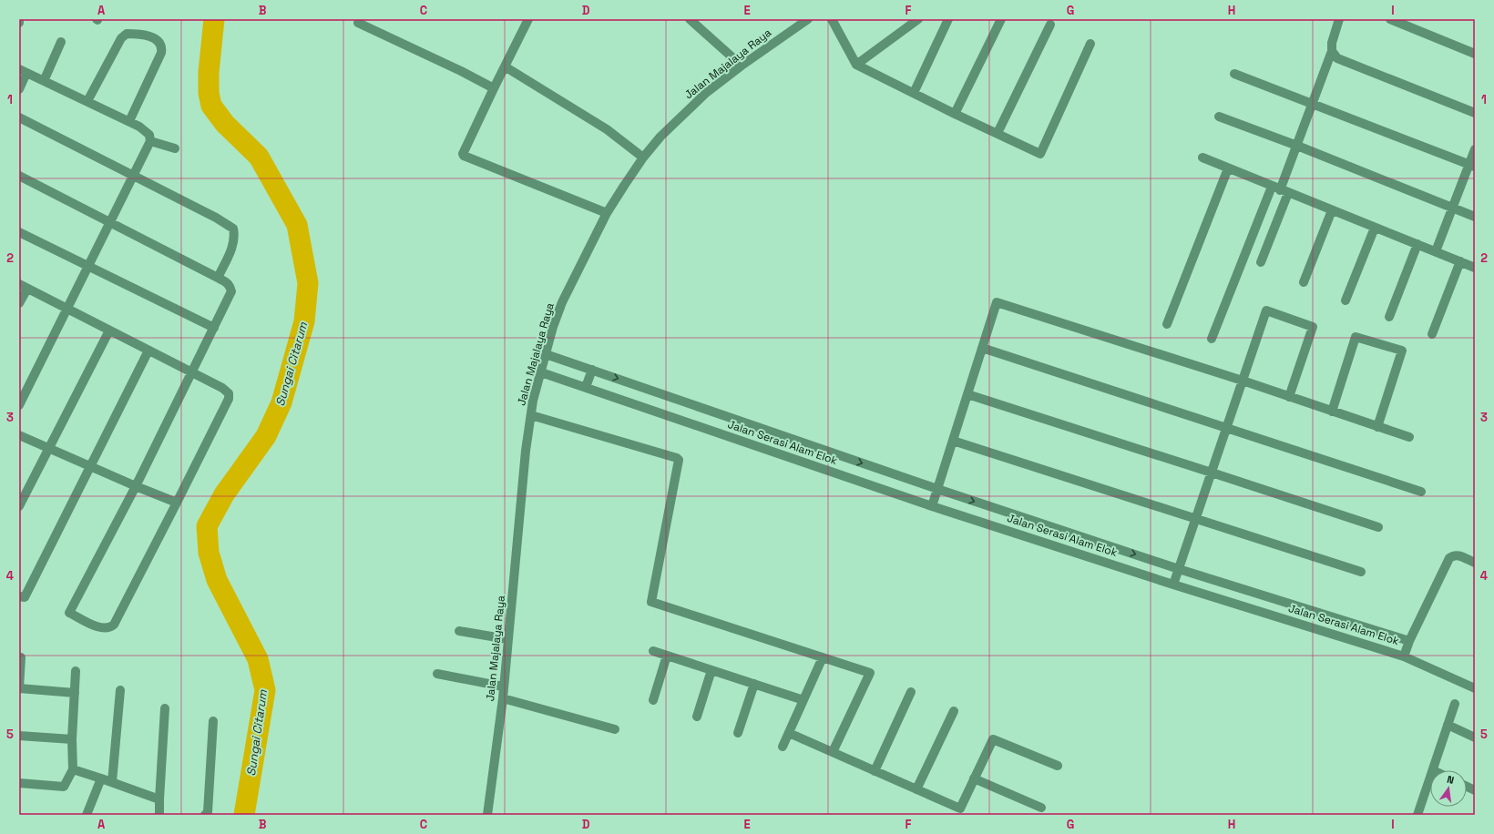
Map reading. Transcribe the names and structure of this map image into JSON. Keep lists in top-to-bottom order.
{
  "streets": {
    "street": ["Jalan Majalaya Raya", "Jalan Serasi Alam Elok"]
  },
  "crossings": [
    ["Jalan Majalaya Raya", "Jalan Serasi Alam Elok"]
  ],
  "water": ["Sungai Citarum"],
  "north": "top",
  "grid": {
    "columns": [
      "A",
      "B",
      "C",
      "D",
      "E",
      "F",
      "G",
      "H",
      "I"
    ],
    "rows": [
      "1",
      "2",
      "3",
      "4",
      "5"
    ]
  }
}
